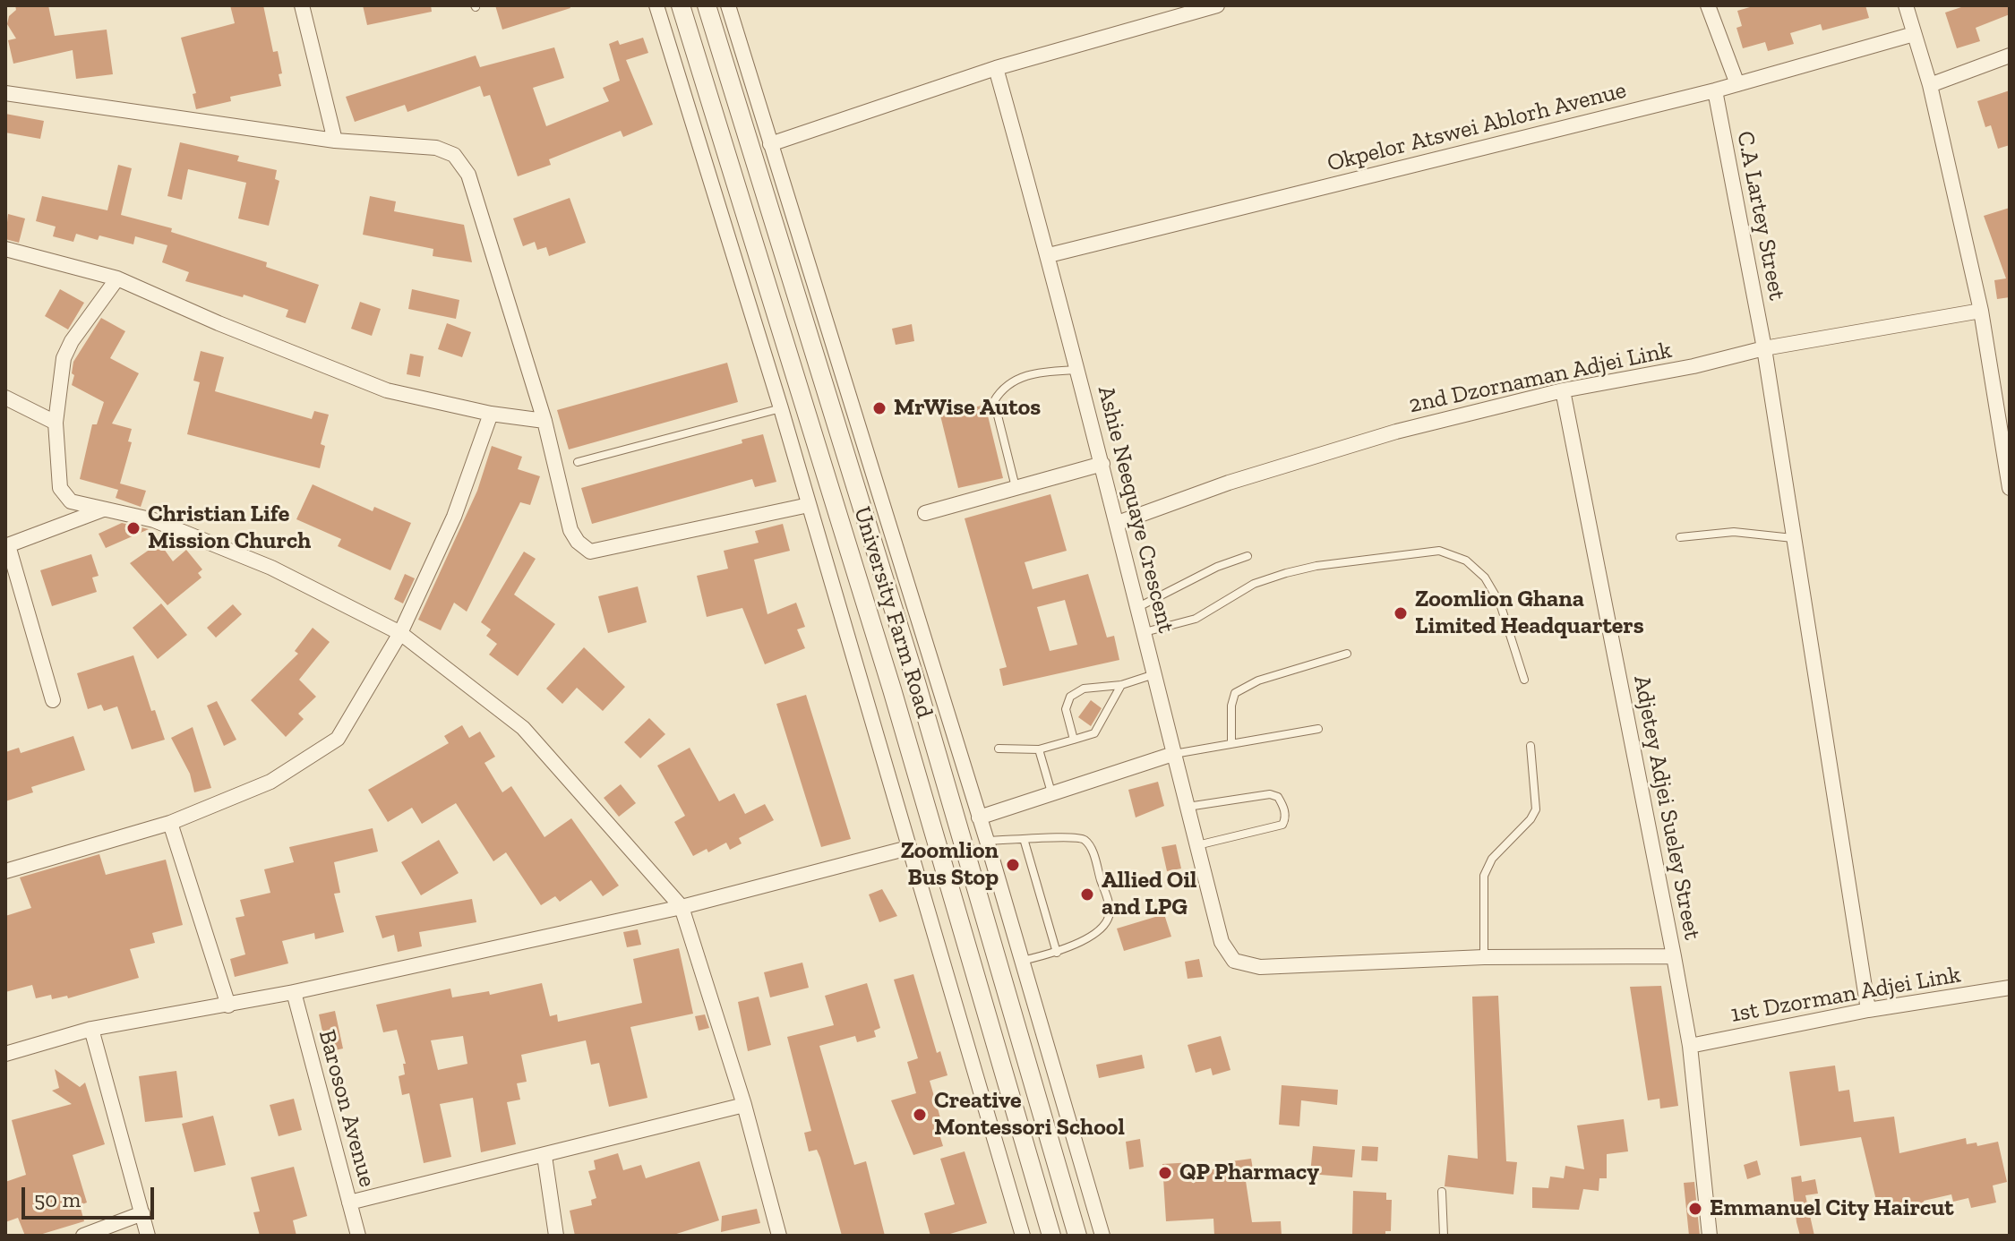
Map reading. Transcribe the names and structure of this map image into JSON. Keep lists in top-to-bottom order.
{
  "streets": {
    "street": [
      "Okpelor Atswei Ablorh Avenue",
      "C.A Lartey Street",
      "2nd Dzornaman Adjei Link",
      "Ashie Neequaye Crescent",
      "University Farm Road",
      "Adjetey Adjei Sueley Street",
      "1st Dzorman Adjei Link",
      "Baroson Avenue"
    ]
  },
  "crossings": [
    ["Okpelor Atswei Ablorh Avenue", "C.A Lartey Street"],
    ["Okpelor Atswei Ablorh Avenue", "Ashie Neequaye Crescent"],
    ["C.A Lartey Street", "2nd Dzornaman Adjei Link"],
    ["C.A Lartey Street", "1st Dzorman Adjei Link"],
    ["2nd Dzornaman Adjei Link", "Ashie Neequaye Crescent"],
    ["2nd Dzornaman Adjei Link", "Adjetey Adjei Sueley Street"],
    ["Adjetey Adjei Sueley Street", "1st Dzorman Adjei Link"]
  ],
  "places": [
    "MrWise Autos",
    "Christian Life Mission Church",
    "Zoomlion Ghana Limited Headquarters",
    "Zoomlion Bus Stop",
    "Allied Oil and LPG",
    "Creative Montessori School",
    "QP Pharmacy",
    "Emmanuel City Haircut"
  ],
  "scale_bar": "50 m"
}
